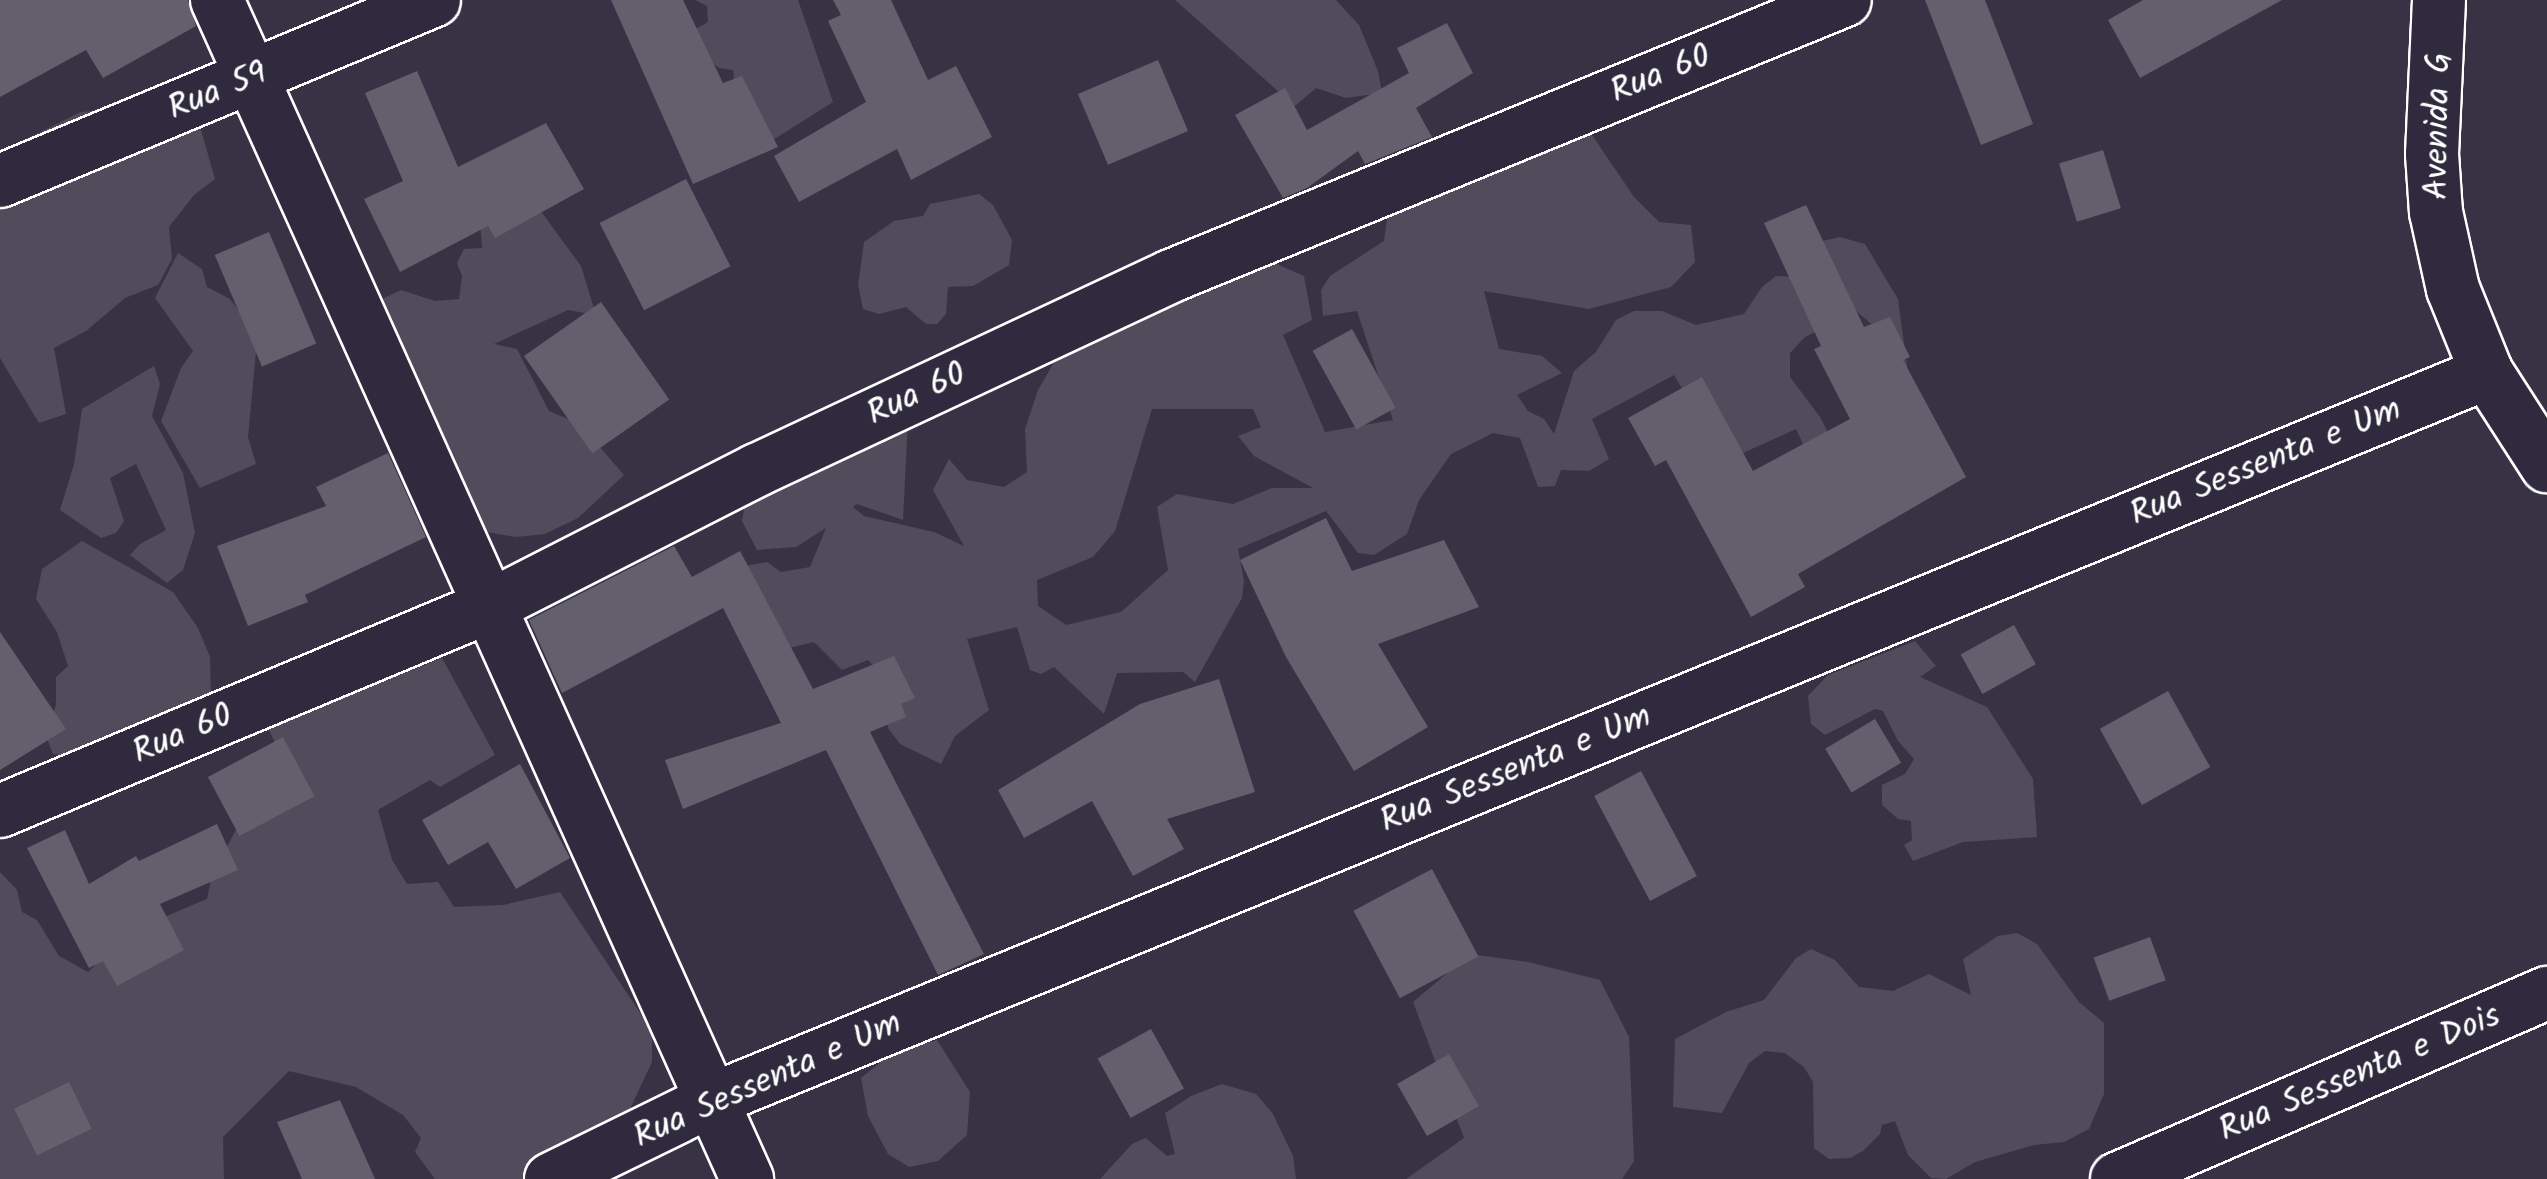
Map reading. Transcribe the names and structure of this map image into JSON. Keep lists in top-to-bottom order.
{
  "streets": {
    "street": [
      "Rua 60",
      "Rua 59",
      "Avenida G",
      "Rua Sessenta e Um",
      "Rua Sessenta e Dois"
    ]
  },
  "crossings": [
    ["Avenida G", "Rua Sessenta e Um"]
  ]
}
